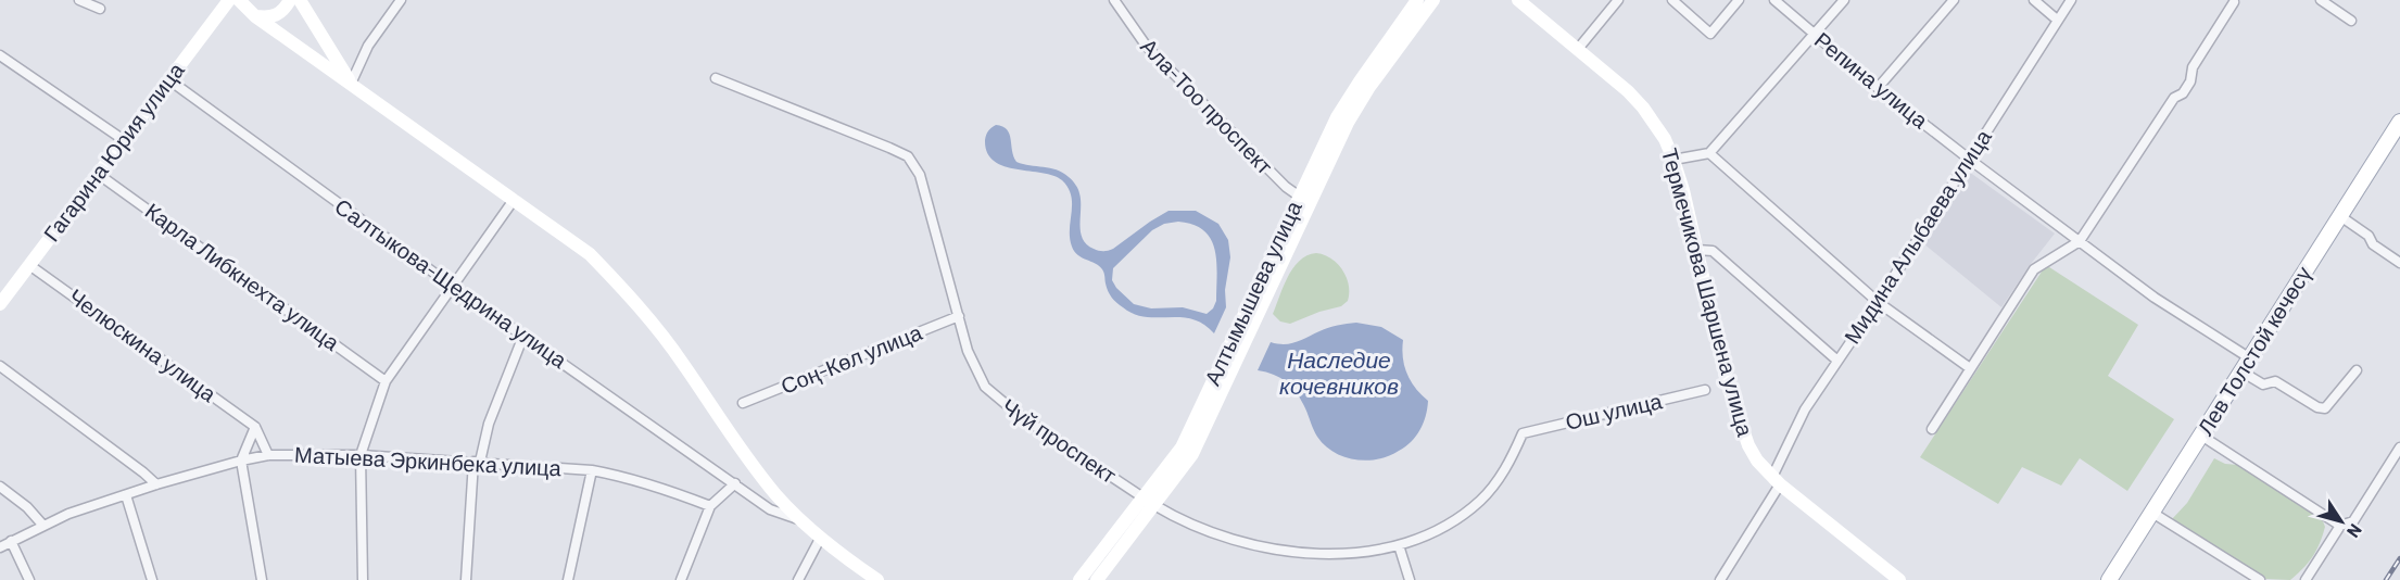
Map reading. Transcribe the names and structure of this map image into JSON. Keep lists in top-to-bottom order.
{
  "streets": {
    "main road": ["Лев Толстой көчөсү"],
    "street": [
      "Репина улица",
      "Ала-Тоо проспект",
      "Гагарина Юрия улица",
      "Мидина Алыбаева улица",
      "Карла Либкнехта улица",
      "Салтыкова-Щедрина улица",
      "Термечикова Шаршена улица",
      "Алтымышева улица",
      "Челюскина улица",
      "Соң-Көл улица",
      "Ош улица",
      "Чүй проспект",
      "Матыева Эркинбека улица"
    ]
  },
  "crossings": [
    ["Репина улица", "Мидина Алыбаева улица"],
    ["Репина улица", "Лев Толстой көчөсү"],
    ["Ала-Тоо проспект", "Алтымышева улица"],
    ["Гагарина Юрия улица", "Карла Либкнехта улица"],
    ["Гагарина Юрия улица", "Салтыкова-Щедрина улица"],
    ["Гагарина Юрия улица", "Челюскина улица"],
    ["Мидина Алыбаева улица", "Термечикова Шаршена улица"],
    ["Алтымышева улица", "Чүй проспект"],
    ["Челюскина улица", "Матыева Эркинбека улица"],
    ["Соң-Көл улица", "Чүй проспект"],
    ["Ош улица", "Чүй проспект"]
  ],
  "water": ["Наследие кочевников"],
  "north": "bottom right"
}
